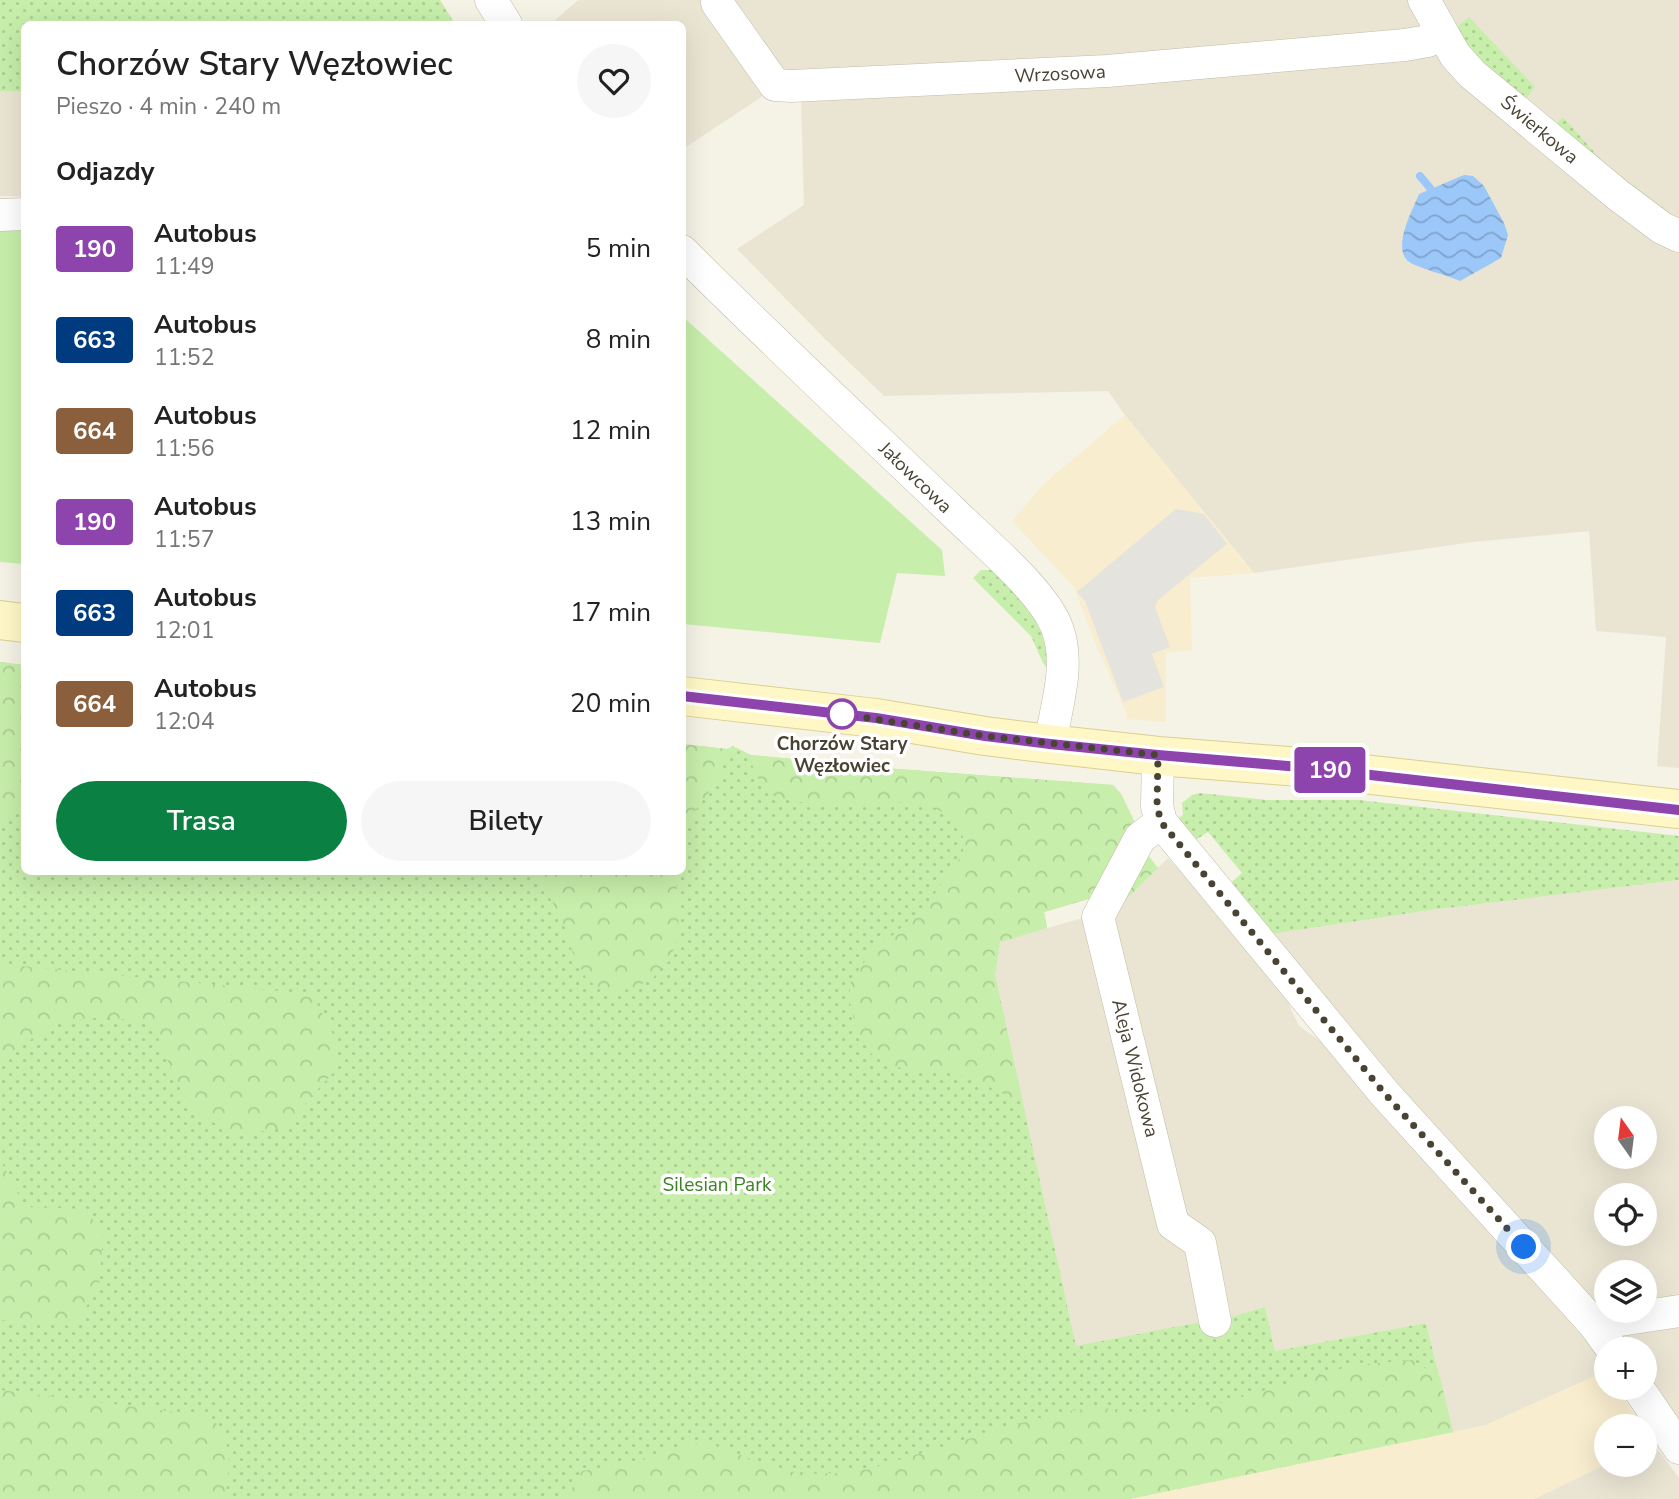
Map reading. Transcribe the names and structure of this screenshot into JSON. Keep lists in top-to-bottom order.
{
  "streets": {
    "street": [
      "Wrzosowa",
      "Świerkowa",
      "Jałowcowa",
      "Aleja Widokowa"
    ]
  },
  "crossings": [
    ["Wrzosowa", "Świerkowa"]
  ],
  "parks": ["Silesian Park"],
  "places": ["Chorzów Stary Węzłowiec"],
  "lines": ["bus line 190"],
  "north": "top",
  "page": {
    "on_map": "190",
    "heading": [
      ["Chorzów Stary Węzłowiec", "Pieszo · 4 min · 240 m"],
      "Odjazdy"
    ],
    "list": [
      {
        "mark": "190",
        "name": "Autobus",
        "note": "11:49",
        "value": "5 min"
      },
      {
        "mark": "663",
        "name": "Autobus",
        "note": "11:52",
        "value": "8 min"
      },
      {
        "mark": "664",
        "name": "Autobus",
        "note": "11:56",
        "value": "12 min"
      },
      {
        "mark": "190",
        "name": "Autobus",
        "note": "11:57",
        "value": "13 min"
      },
      {
        "mark": "663",
        "name": "Autobus",
        "note": "12:01",
        "value": "17 min"
      },
      {
        "mark": "664",
        "name": "Autobus",
        "note": "12:04",
        "value": "20 min"
      }
    ],
    "buttons": ["Trasa", "Bilety"],
    "map_buttons": ["+", "−"]
  }
}
